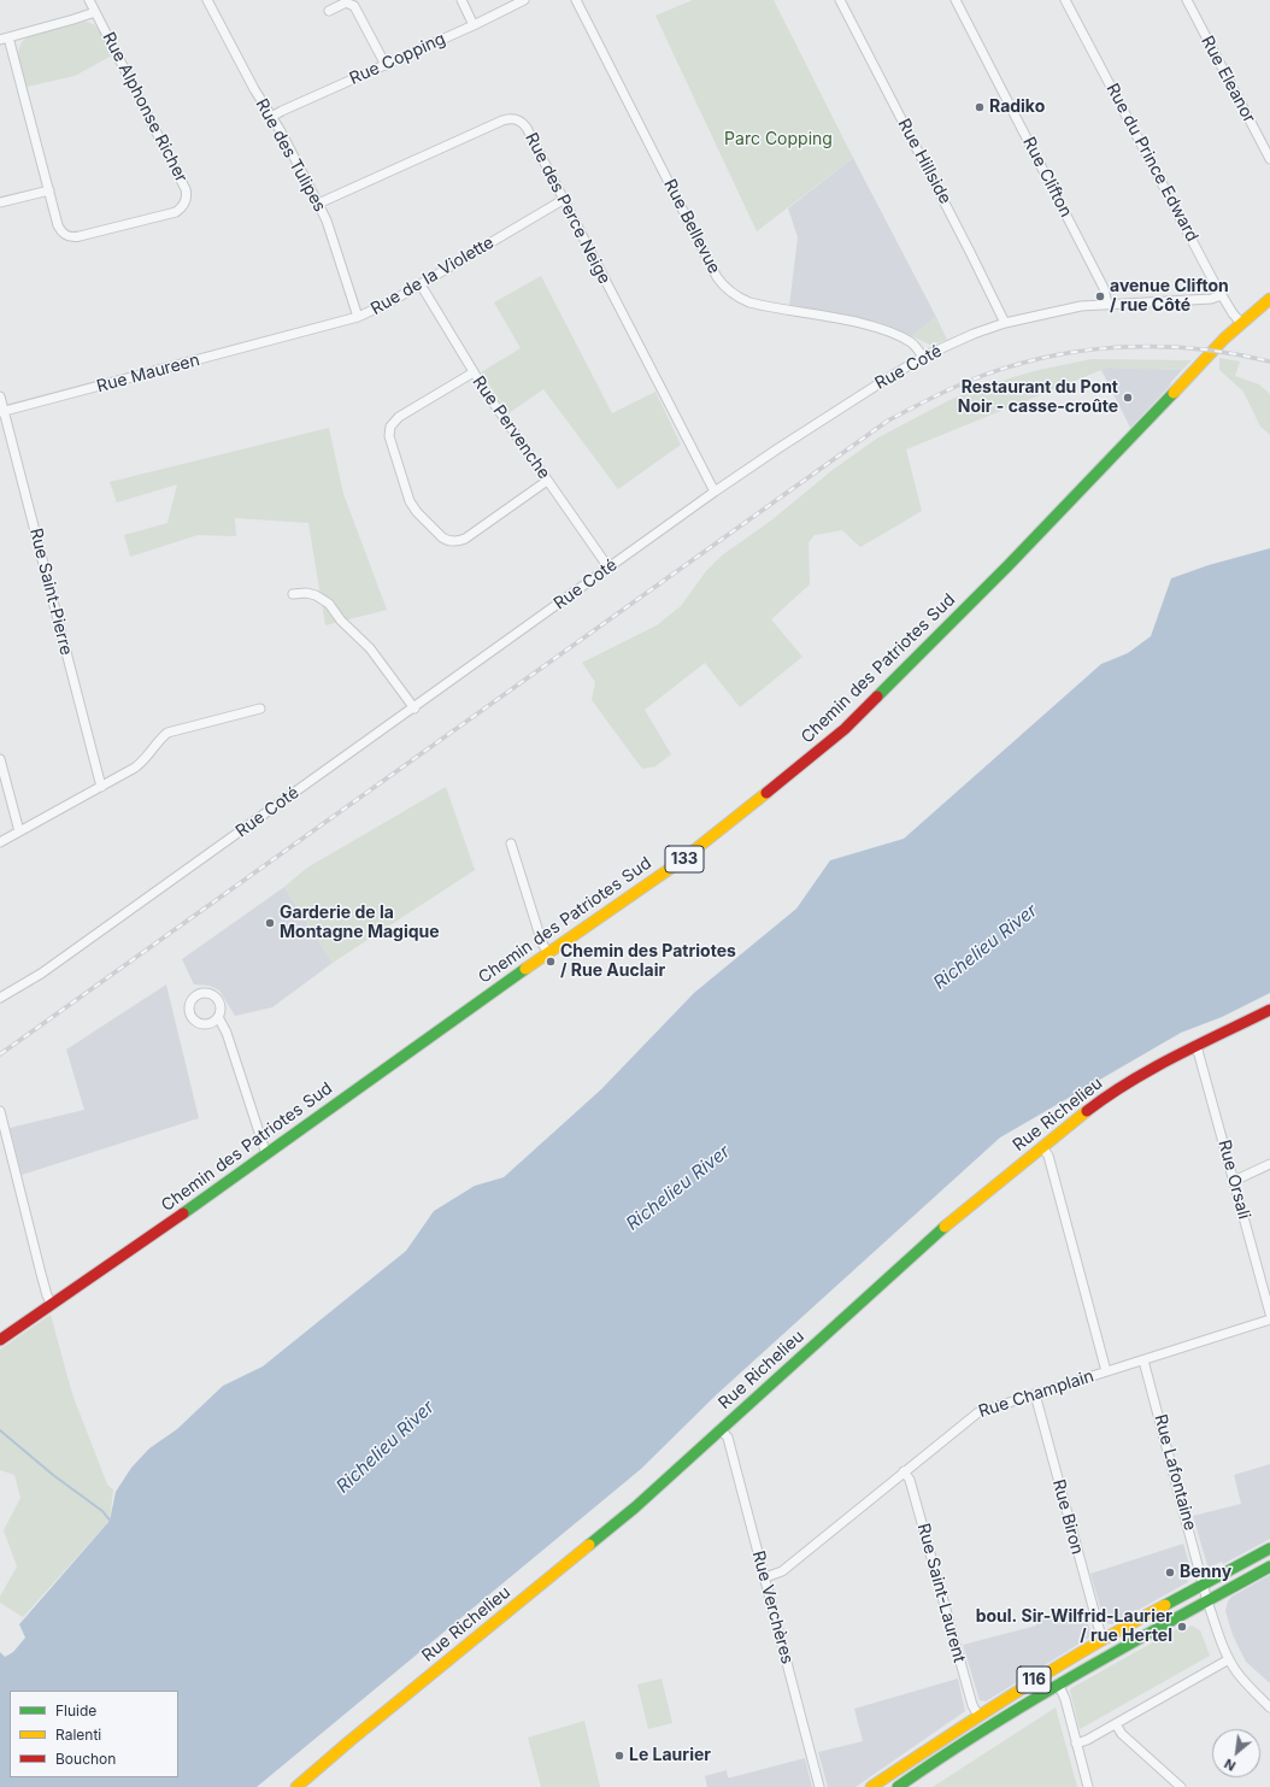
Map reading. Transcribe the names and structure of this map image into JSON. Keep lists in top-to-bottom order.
{
  "streets": {
    "main road": [
      "Chemin des Patriotes Sud",
      "133",
      "Rue Richelieu",
      "116"
    ],
    "street": [
      "Rue Copping",
      "Rue Eleanor",
      "Rue Alphonse Richer",
      "Rue des Tulipes",
      "Rue Hillside",
      "Rue du Prince Edward",
      "Rue Clifton",
      "Rue des Perce Neige",
      "Rue Bellevue",
      "Rue de la Violette",
      "Rue Coté",
      "Rue Maureen",
      "Rue Pervenche",
      "Rue Saint-Pierre",
      "Rue Orsali",
      "Rue Champlain",
      "Rue Lafontaine",
      "Rue Biron",
      "Rue Saint-Laurent",
      "Rue Verchères"
    ]
  },
  "crossings": [
    ["Rue Copping", "Rue des Tulipes"],
    ["Rue des Tulipes", "Rue des Perce Neige"],
    ["Rue des Tulipes", "Rue de la Violette"],
    ["Rue Hillside", "Rue Coté"],
    ["Rue du Prince Edward", "Rue Coté"],
    ["Rue du Prince Edward", "Chemin des Patriotes Sud"],
    ["Rue du Prince Edward", "133"],
    ["Rue Clifton", "Rue Coté"],
    ["Rue des Perce Neige", "Rue de la Violette"],
    ["Rue des Perce Neige", "Rue Coté"],
    ["Rue Bellevue", "Rue Coté"],
    ["Rue de la Violette", "Rue Maureen"],
    ["Rue de la Violette", "Rue Pervenche"],
    ["Rue Coté", "Rue Pervenche"],
    ["Rue Maureen", "Rue Saint-Pierre"],
    ["Chemin des Patriotes Sud", "133"],
    ["Rue Richelieu", "Rue Orsali"],
    ["Rue Richelieu", "Rue Verchères"],
    ["Rue Champlain", "Rue Lafontaine"],
    ["Rue Champlain", "Rue Biron"],
    ["Rue Champlain", "Rue Saint-Laurent"],
    ["Rue Champlain", "Rue Verchères"],
    ["Rue Lafontaine", "116"],
    ["Rue Biron", "116"],
    ["Rue Saint-Laurent", "116"]
  ],
  "water": ["Richelieu River"],
  "parks": ["Parc Copping"],
  "places": [
    "Radiko",
    "avenue Clifton / rue Côté",
    "Restaurant du Pont Noir - casse-croûte",
    "Garderie de la Montagne Magique",
    "Chemin des Patriotes / Rue Auclair",
    "Benny",
    "boul. Sir-Wilfrid-Laurier / rue Hertel",
    "Le Laurier"
  ],
  "legend": ["Fluide", "Ralenti", "Bouchon"],
  "north": "bottom left"
}
